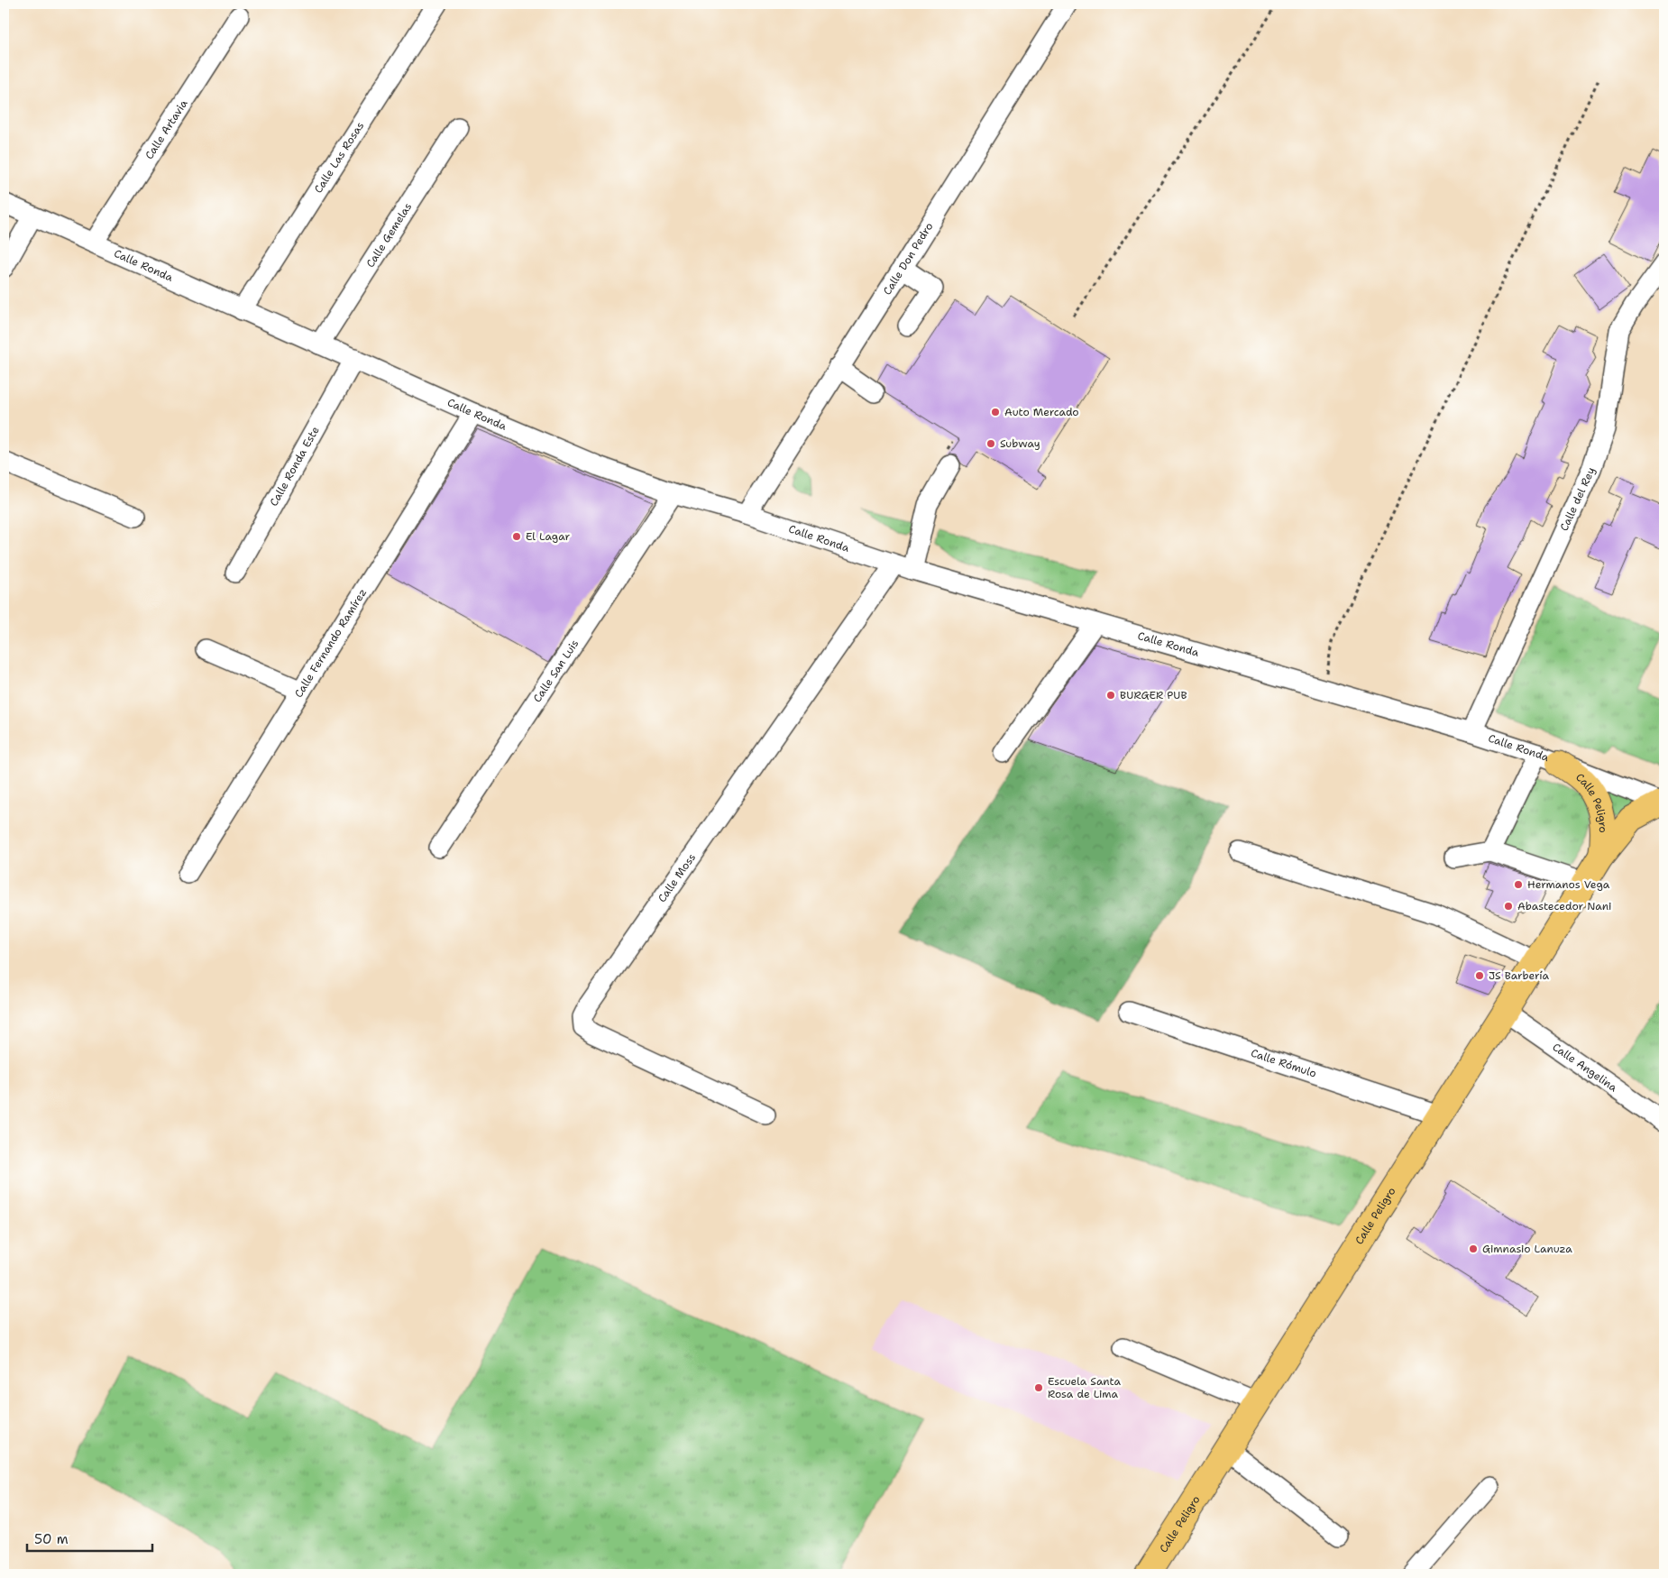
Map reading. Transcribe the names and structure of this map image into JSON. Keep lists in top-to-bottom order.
{
  "streets": {
    "main road": ["Calle Peligro"],
    "street": [
      "Calle Artavia",
      "Calle Las Rosas",
      "Calle Gemelas",
      "Calle Don Pedro",
      "Calle Ronda",
      "Calle Ronda Este",
      "Calle del Rey",
      "Calle Fernando Ramírez",
      "Calle San Luis",
      "Calle Moss",
      "Calle Rómulo",
      "Calle Angelina"
    ]
  },
  "crossings": [
    ["Calle Artavia", "Calle Ronda"],
    ["Calle Las Rosas", "Calle Ronda"],
    ["Calle Gemelas", "Calle Ronda"],
    ["Calle Don Pedro", "Calle Ronda"],
    ["Calle Ronda", "Calle Ronda Este"],
    ["Calle Ronda", "Calle del Rey"],
    ["Calle Ronda", "Calle Fernando Ramírez"],
    ["Calle Ronda", "Calle San Luis"],
    ["Calle Ronda", "Calle Peligro"],
    ["Calle Ronda", "Calle Moss"],
    ["Calle Peligro", "Calle Rómulo"],
    ["Calle Peligro", "Calle Angelina"]
  ],
  "places": [
    "Auto Mercado",
    "Subway",
    "El Lagar",
    "BURGER PUB",
    "Hermanos Vega",
    "Abastecedor Nani",
    "JS Barbería",
    "Gimnasio Lanuza",
    "Escuela Santa Rosa de Lima"
  ],
  "scale_bar": "50 m"
}
